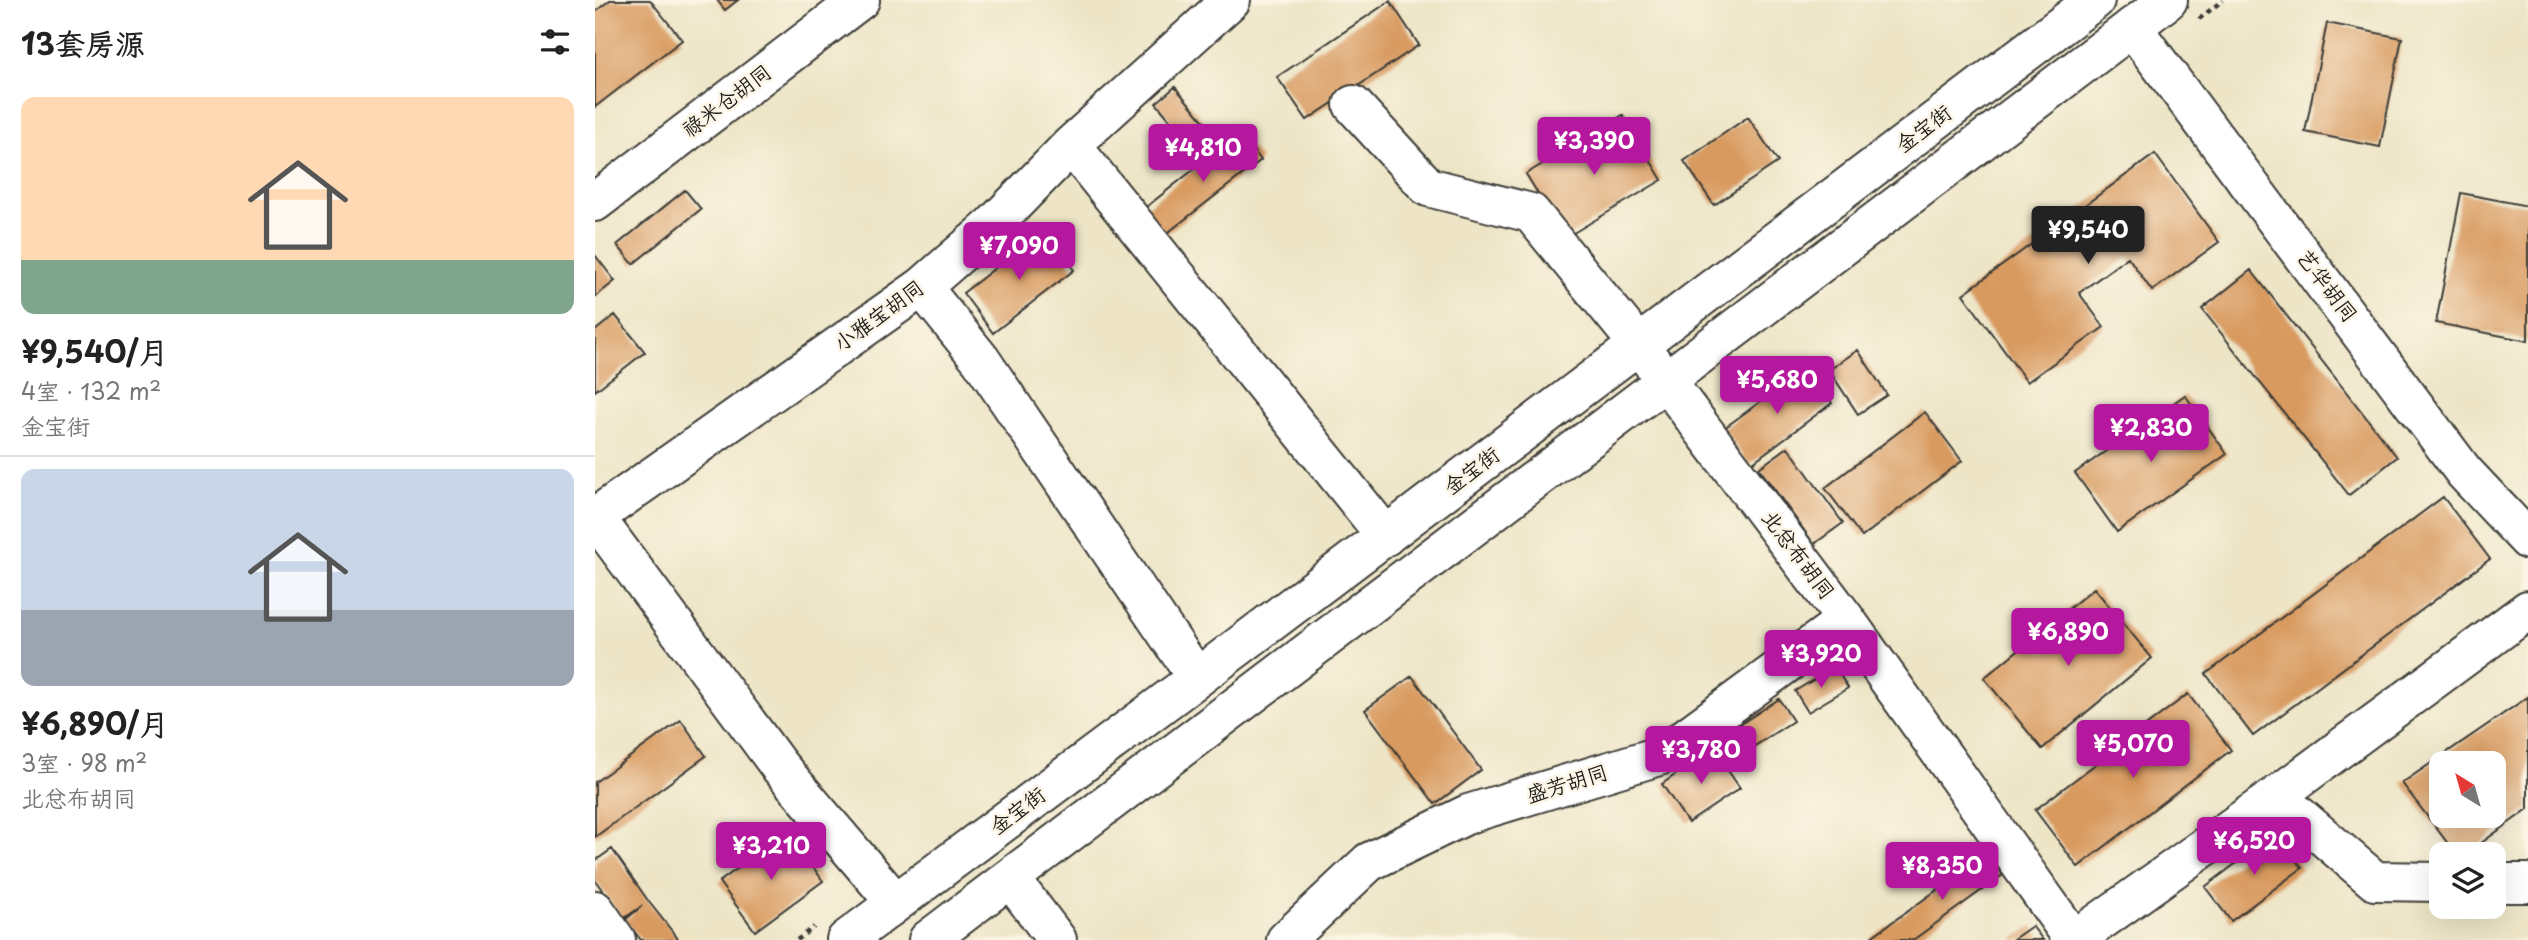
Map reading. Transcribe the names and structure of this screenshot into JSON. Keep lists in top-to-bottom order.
{
  "streets": {
    "main road": [
      "禄米仓胡同",
      "金宝街",
      "艺华胡同",
      "小雅宝胡同",
      "北总布胡同",
      "盛芳胡同"
    ]
  },
  "crossings": [
    ["金宝街", "北总布胡同"],
    ["北总布胡同", "盛芳胡同"]
  ],
  "north": "top left",
  "page": {
    "heading": "13套房源",
    "list": [
      {
        "name": "¥9,540/月",
        "note": "4室 · 132 m² · 金宝街"
      },
      {
        "name": "¥6,890/月",
        "note": "3室 · 98 m² · 北总布胡同"
      }
    ],
    "price": [
      "¥3,390",
      "¥4,810",
      "¥9,540",
      "¥7,090",
      "¥5,680",
      "¥2,830",
      "¥6,890",
      "¥3,920",
      "¥5,070",
      "¥3,780",
      "¥6,520",
      "¥3,210",
      "¥8,350"
    ]
  }
}
